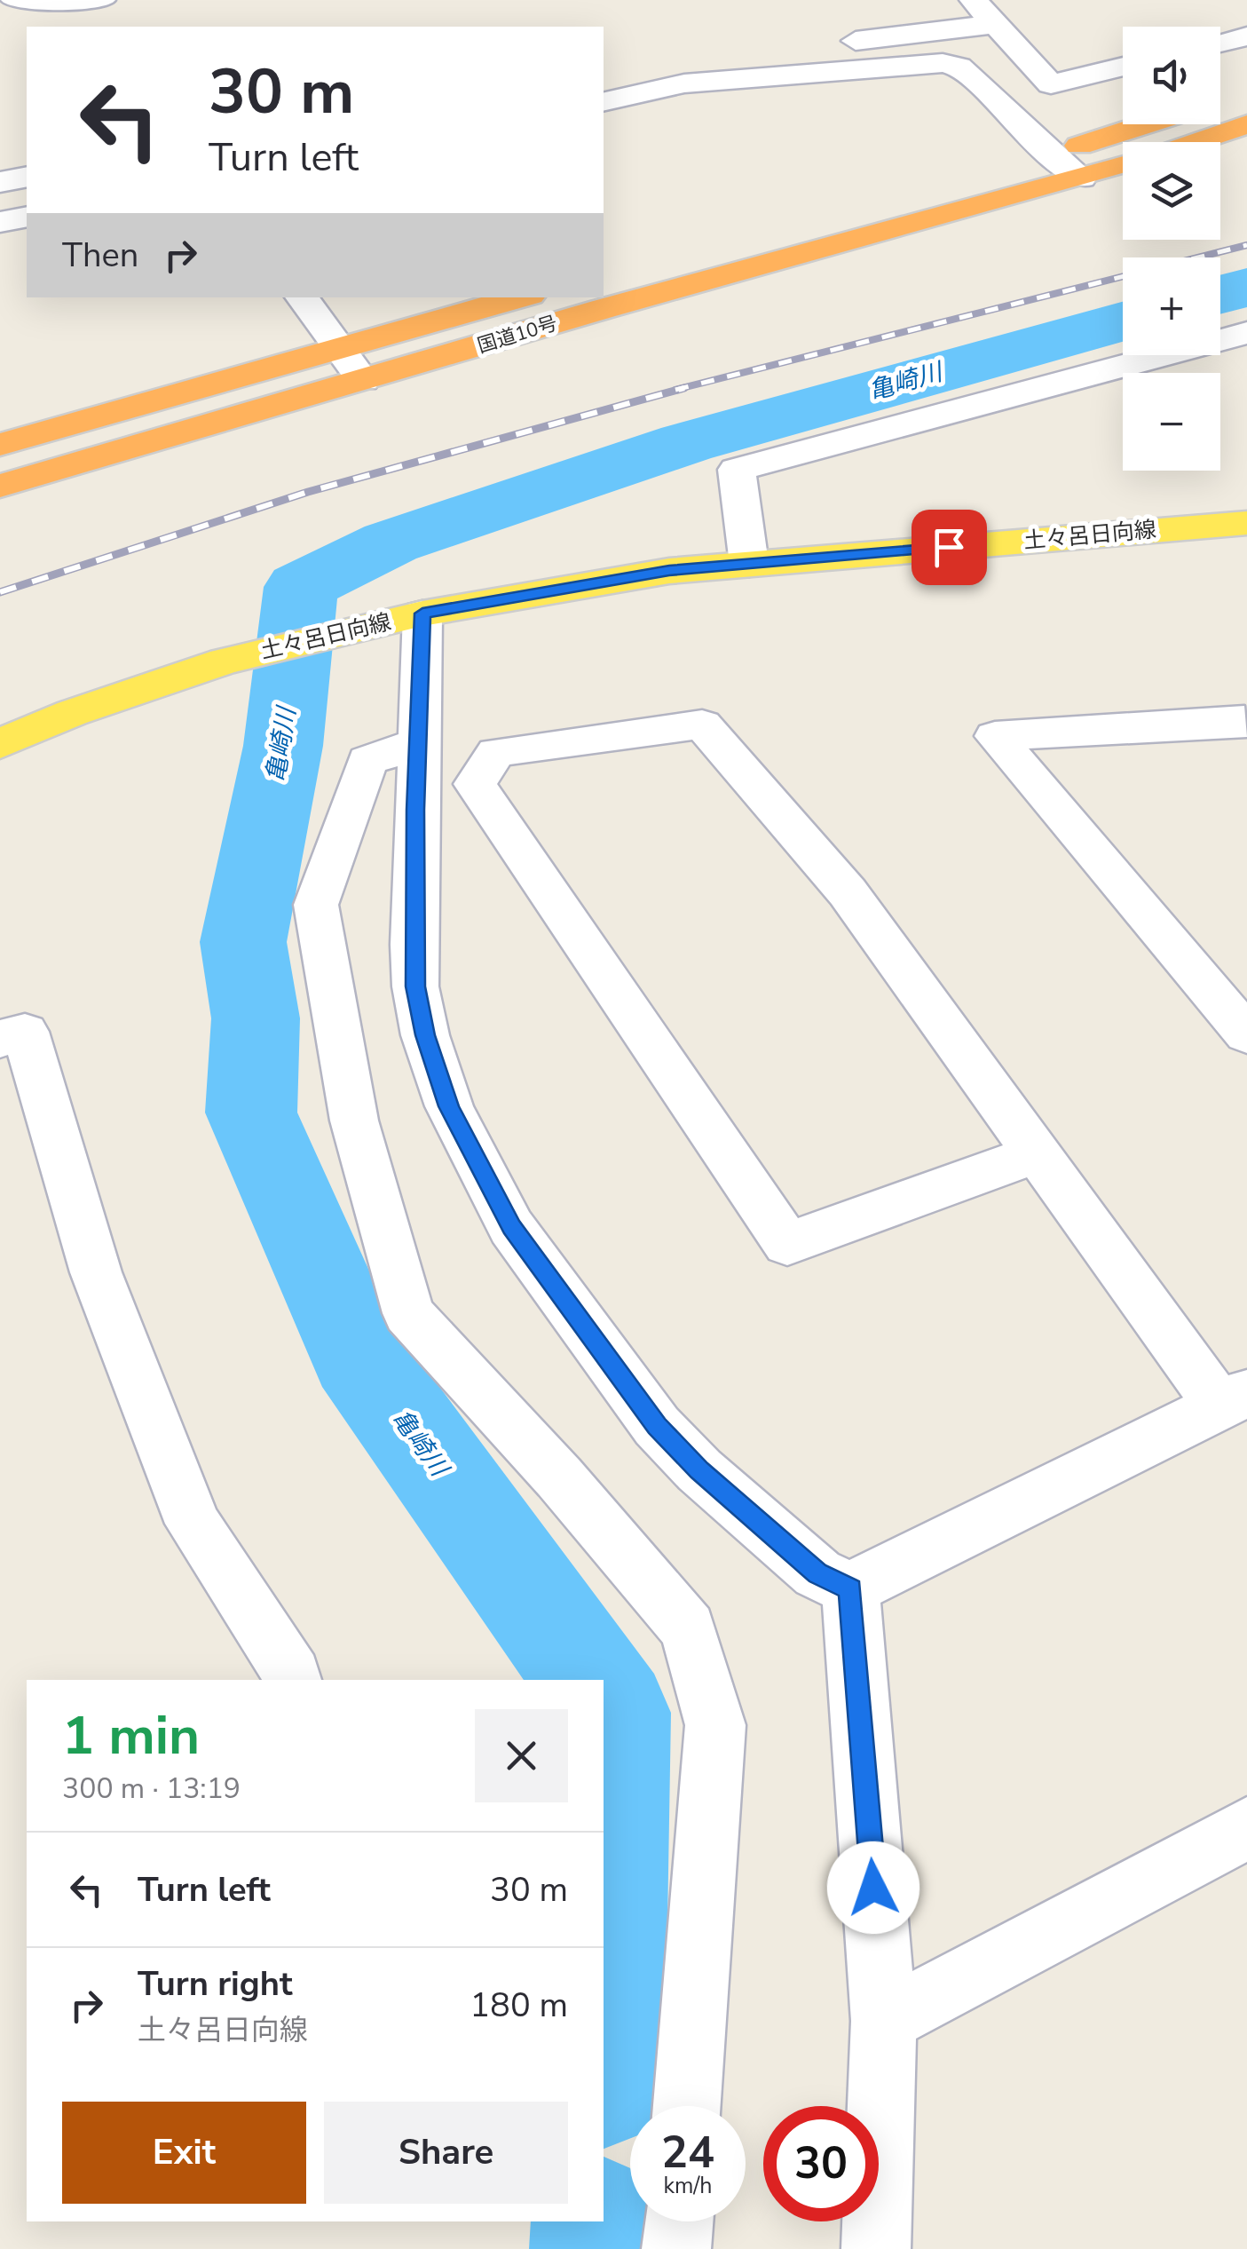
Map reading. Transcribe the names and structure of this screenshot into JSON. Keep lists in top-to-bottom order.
{
  "streets": {
    "highway": ["国道10号"],
    "main road": ["土々呂日向線"]
  },
  "water": ["亀崎川"],
  "page": {
    "map_buttons": ["+", "−"],
    "turn": ["30 m", "Turn left"],
    "then": "Then",
    "heading": ["1 min", "300 m · 13:19"],
    "list": [
      {
        "name": "Turn left",
        "value": "30 m"
      },
      {
        "name": "Turn right",
        "note": "土々呂日向線",
        "value": "180 m"
      }
    ],
    "buttons": ["Exit", "Share"],
    "speed": "24 km/h",
    "limit": "30"
  }
}
